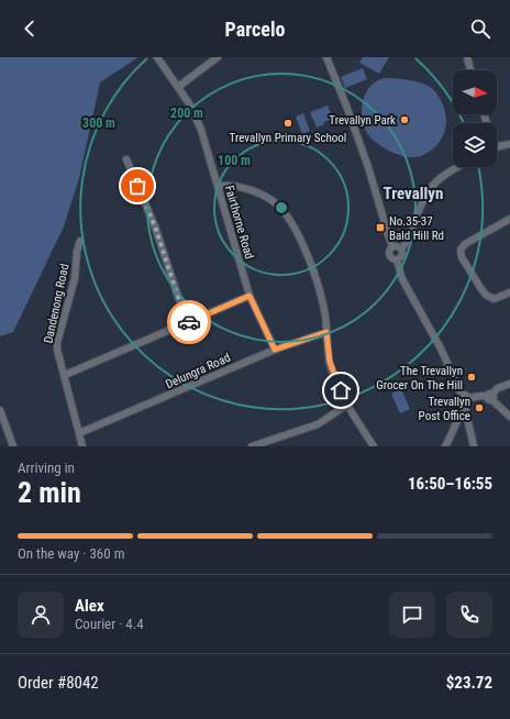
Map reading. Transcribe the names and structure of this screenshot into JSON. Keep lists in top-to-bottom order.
{
  "streets": {
    "street": ["Fairthorne Road", "Dandenong Road", "Delungra Road"]
  },
  "crossings": [
    ["Fairthorne Road", "Delungra Road"],
    ["Dandenong Road", "Delungra Road"]
  ],
  "districts": ["Trevallyn"],
  "places": {
    "other": [
      "Trevallyn Park",
      "Trevallyn Primary School",
      "The Trevallyn Grocer On The Hill",
      "Trevallyn Post Office"
    ],
    "transit": ["No.35-37 Bald Hill Rd"]
  },
  "north": "right",
  "page": {
    "header": "Parcelo",
    "heading": ["2 min", "Arriving in", "16:50–16:55"],
    "panel": [
      "Alex",
      "Courier · 4.4",
      "Order #8042",
      "$23.72"
    ],
    "bar": "On the way · 360 m"
  },
  "rings": ["200 m", "300 m", "100 m"]
}
